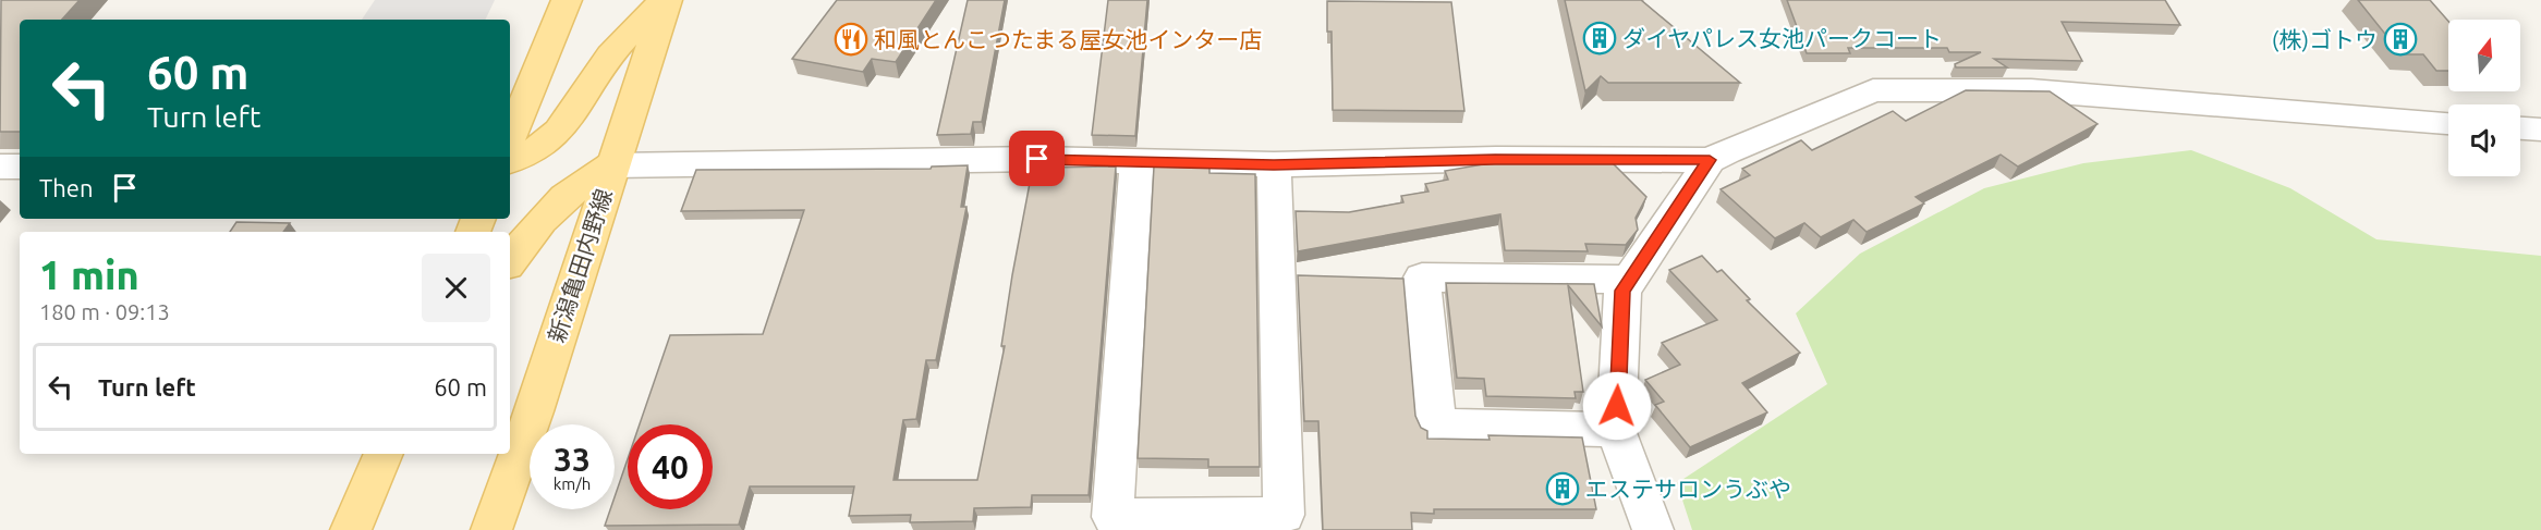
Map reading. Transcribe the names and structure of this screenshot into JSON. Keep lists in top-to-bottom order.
{
  "streets": {
    "main road": ["新潟亀田内野線"]
  },
  "places": {
    "building": ["ダイヤパレス女池パークコート", "(株)ゴトウ", "エステサロンうぶや"],
    "restaurant": ["和風とんこつたまる屋女池インター店"]
  },
  "north": "top",
  "page": {
    "turn": ["60 m", "Turn left"],
    "then": "Then",
    "heading": ["1 min", "180 m · 09:13"],
    "list": [
      {
        "name": "Turn left",
        "value": "60 m"
      }
    ],
    "speed": "33 km/h",
    "limit": "40"
  }
}
